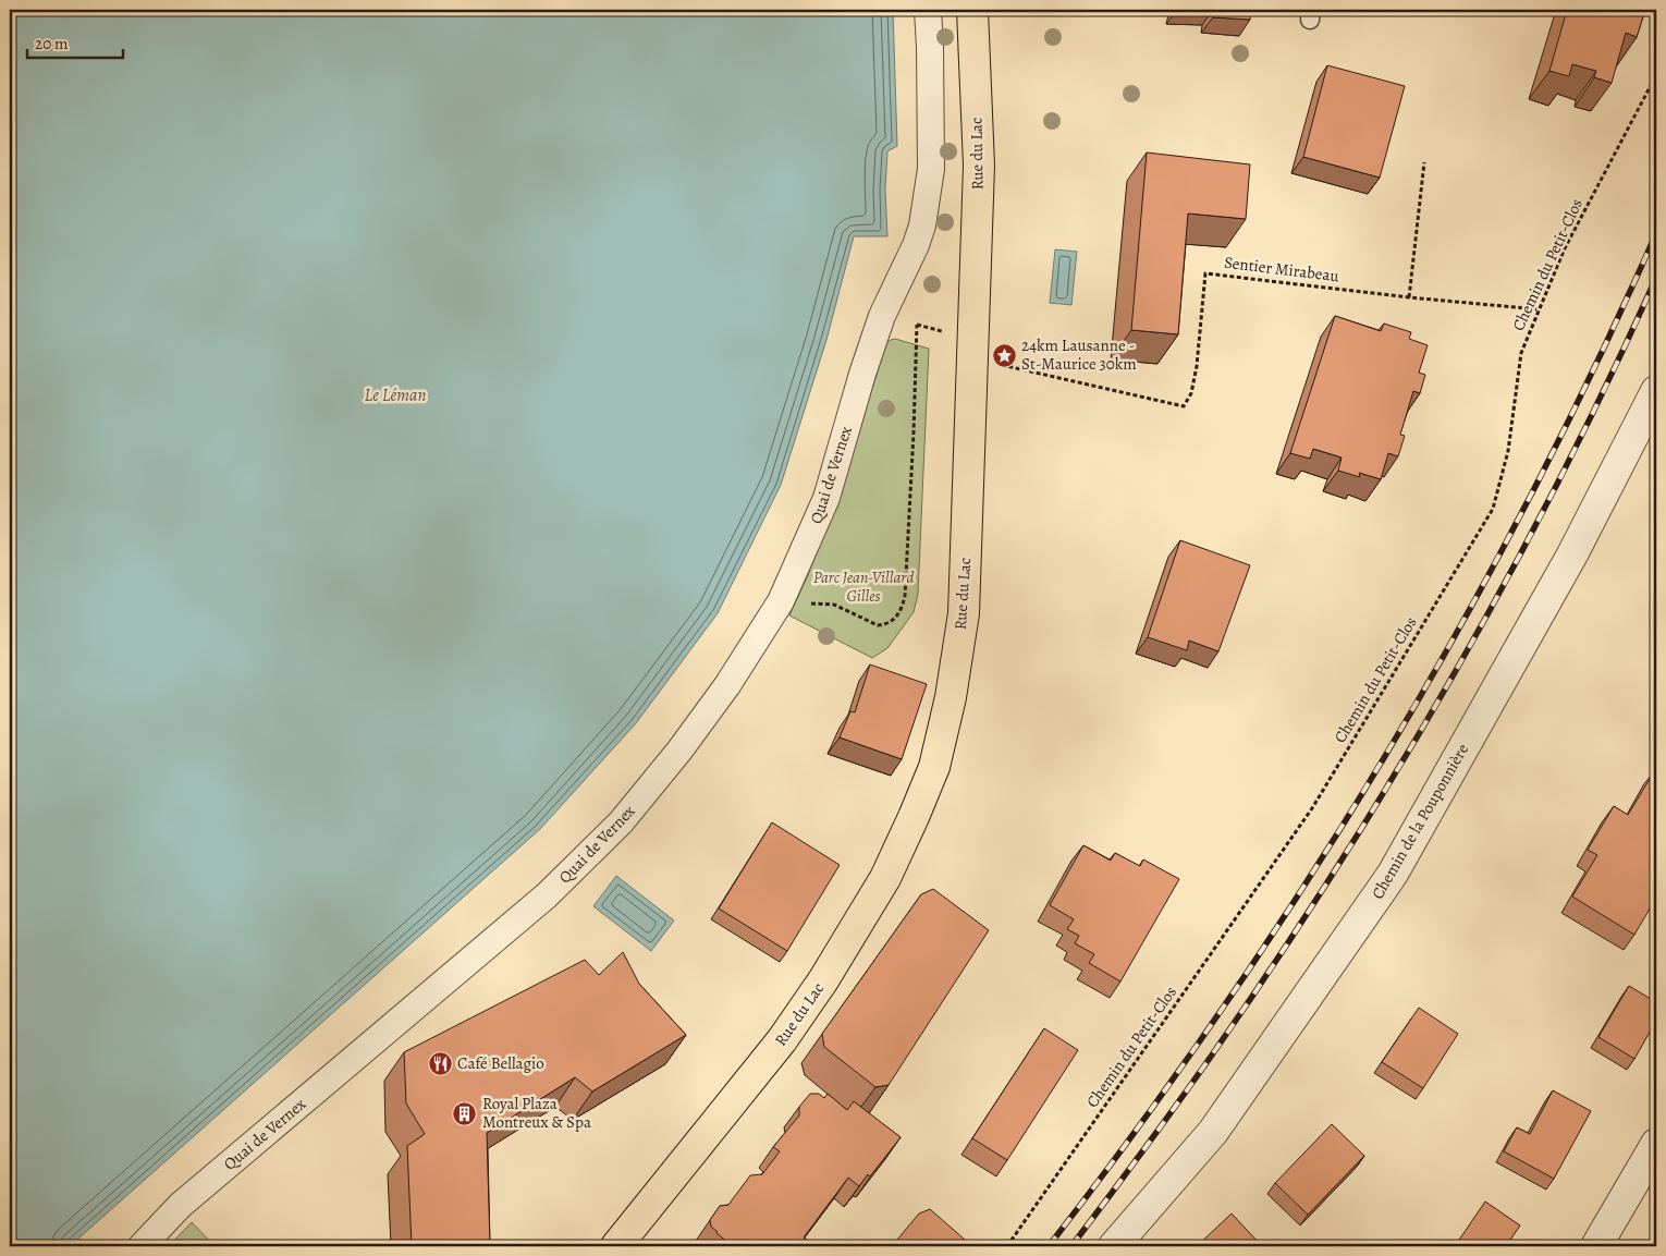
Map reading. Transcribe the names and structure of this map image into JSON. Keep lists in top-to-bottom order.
{
  "streets": {
    "main road": ["Rue du Lac"],
    "street": ["Quai de Vernex", "Chemin de la Pouponnière"],
    "path": ["Chemin du Petit-Clos", "Sentier Mirabeau"]
  },
  "crossings": [
    ["Chemin du Petit-Clos", "Sentier Mirabeau"]
  ],
  "water": ["Le Léman"],
  "parks": ["Parc Jean-Villard Gilles"],
  "places": {
    "place": ["24km Lausanne - St-Maurice 30km"],
    "restaurant": ["Café Bellagio"],
    "building": ["Royal Plaza Montreux & Spa"]
  },
  "scale_bar": "20 m"
}
